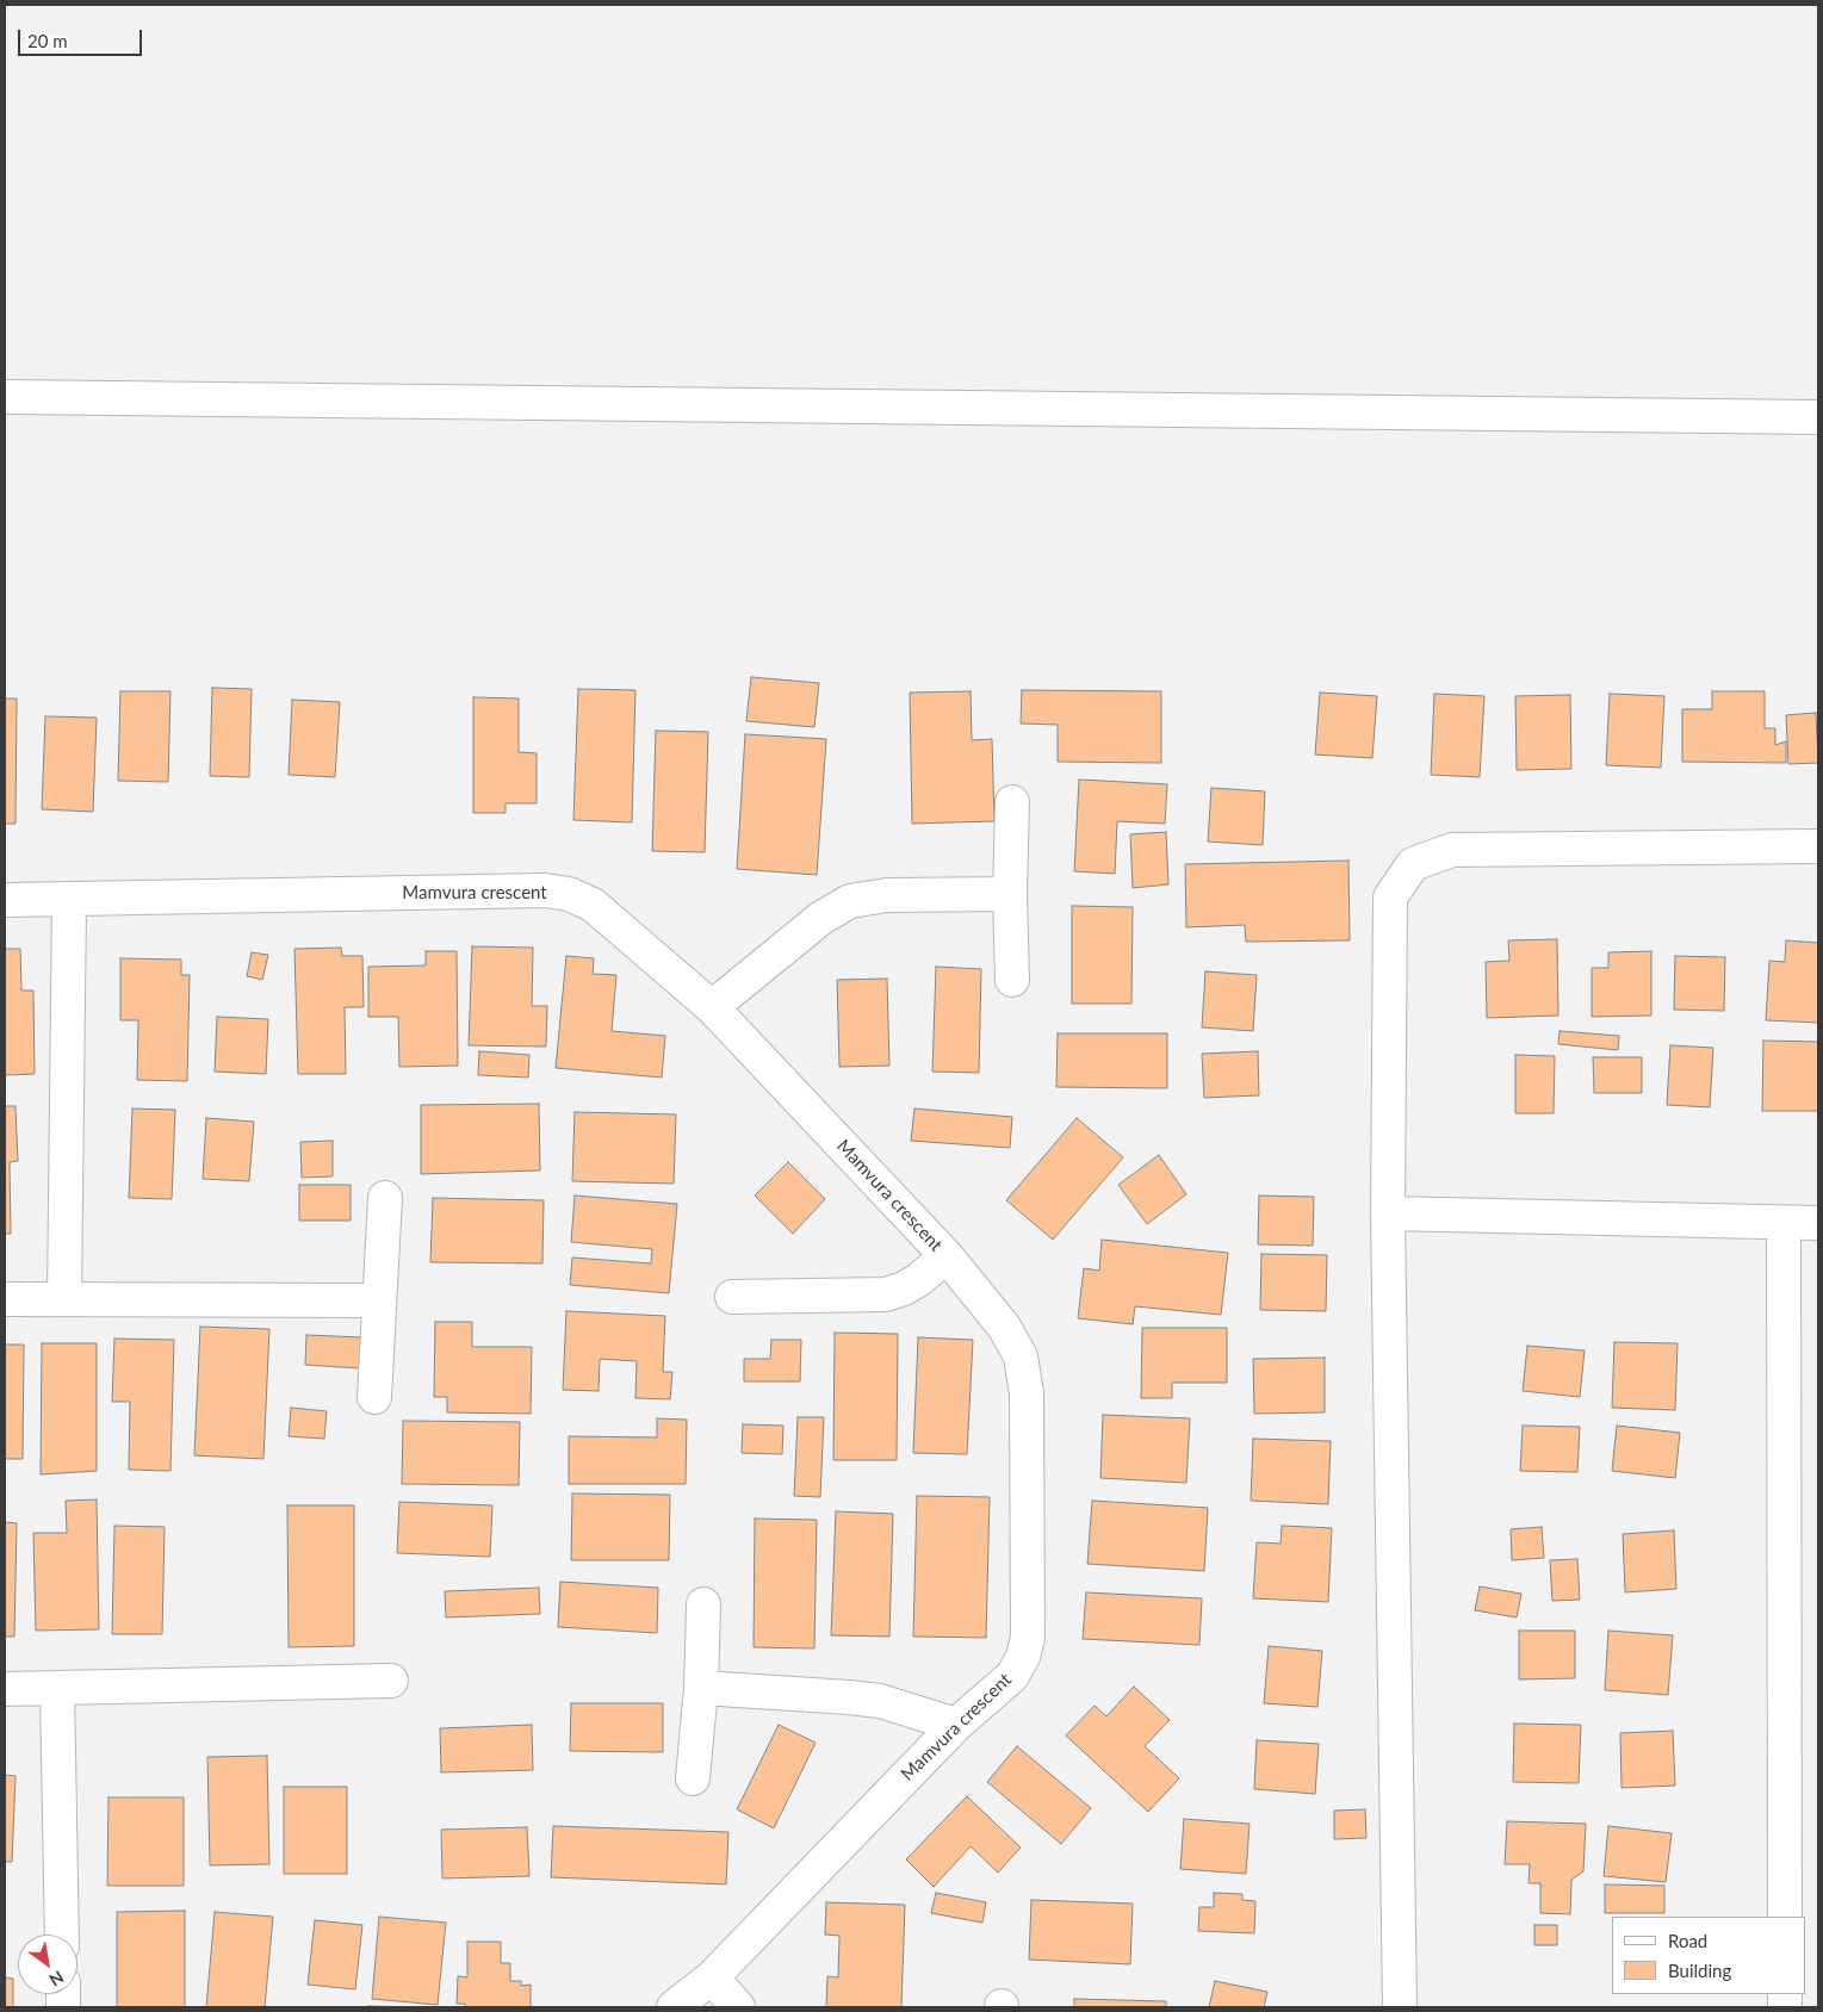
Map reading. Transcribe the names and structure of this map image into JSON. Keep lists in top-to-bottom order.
{
  "streets": {
    "street": ["Mamvura crescent"]
  },
  "legend": ["Road", "Building"],
  "scale_bar": "20 m",
  "north": "bottom right"
}
